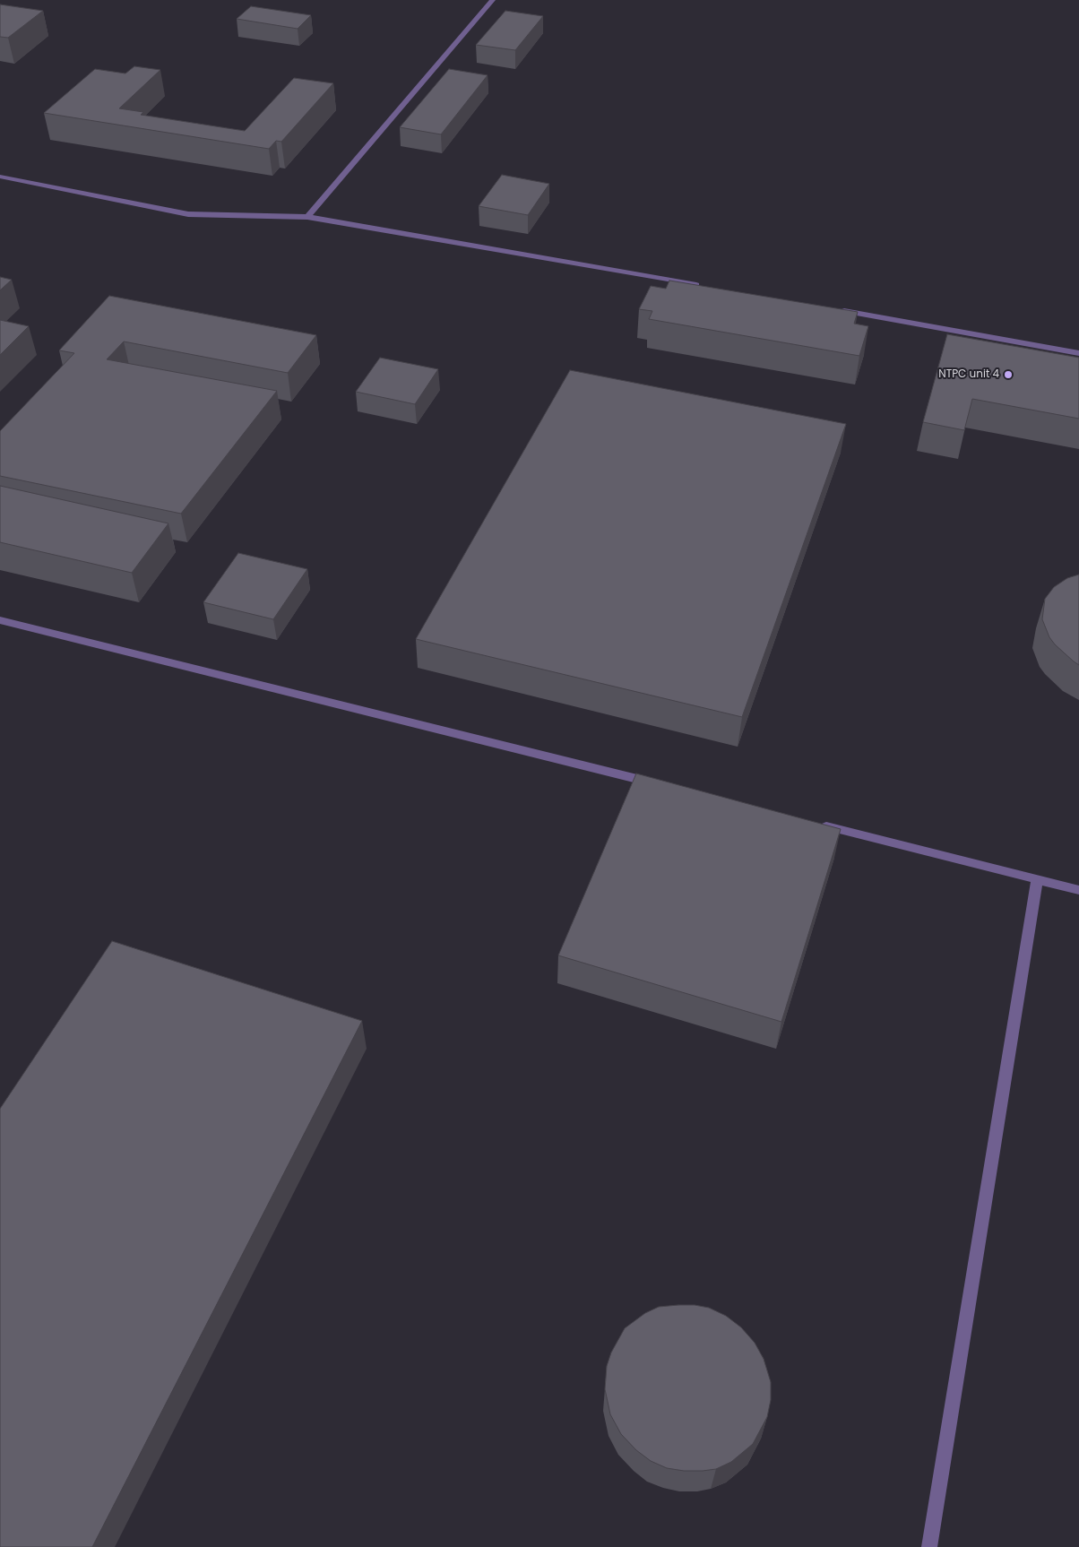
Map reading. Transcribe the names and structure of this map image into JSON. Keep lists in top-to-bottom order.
{
  "places": ["NTPC unit 4"]
}
